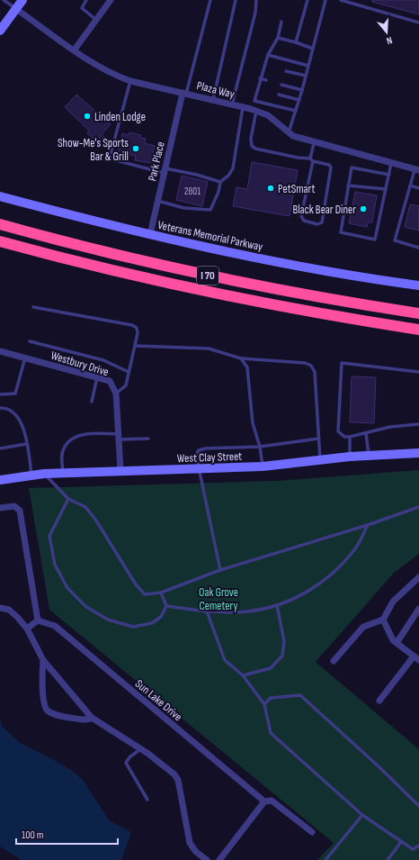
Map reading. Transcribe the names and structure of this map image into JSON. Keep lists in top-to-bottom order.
{
  "streets": {
    "highway": ["I 70"],
    "street": [
      "Plaza Way",
      "Park Place",
      "Veterans Memorial Parkway",
      "Westbury Drive",
      "West Clay Street",
      "Sun Lake Drive"
    ]
  },
  "crossings": [
    ["Plaza Way", "Park Place"],
    ["Park Place", "Veterans Memorial Parkway"]
  ],
  "parks": ["Oak Grove Cemetery"],
  "places": [
    "Linden Lodge",
    "Show-Me's Sports Bar & Grill",
    "PetSmart",
    "Black Bear Diner"
  ],
  "house_numbers": ["2801"],
  "scale_bar": "100 m",
  "north": "bottom"
}
